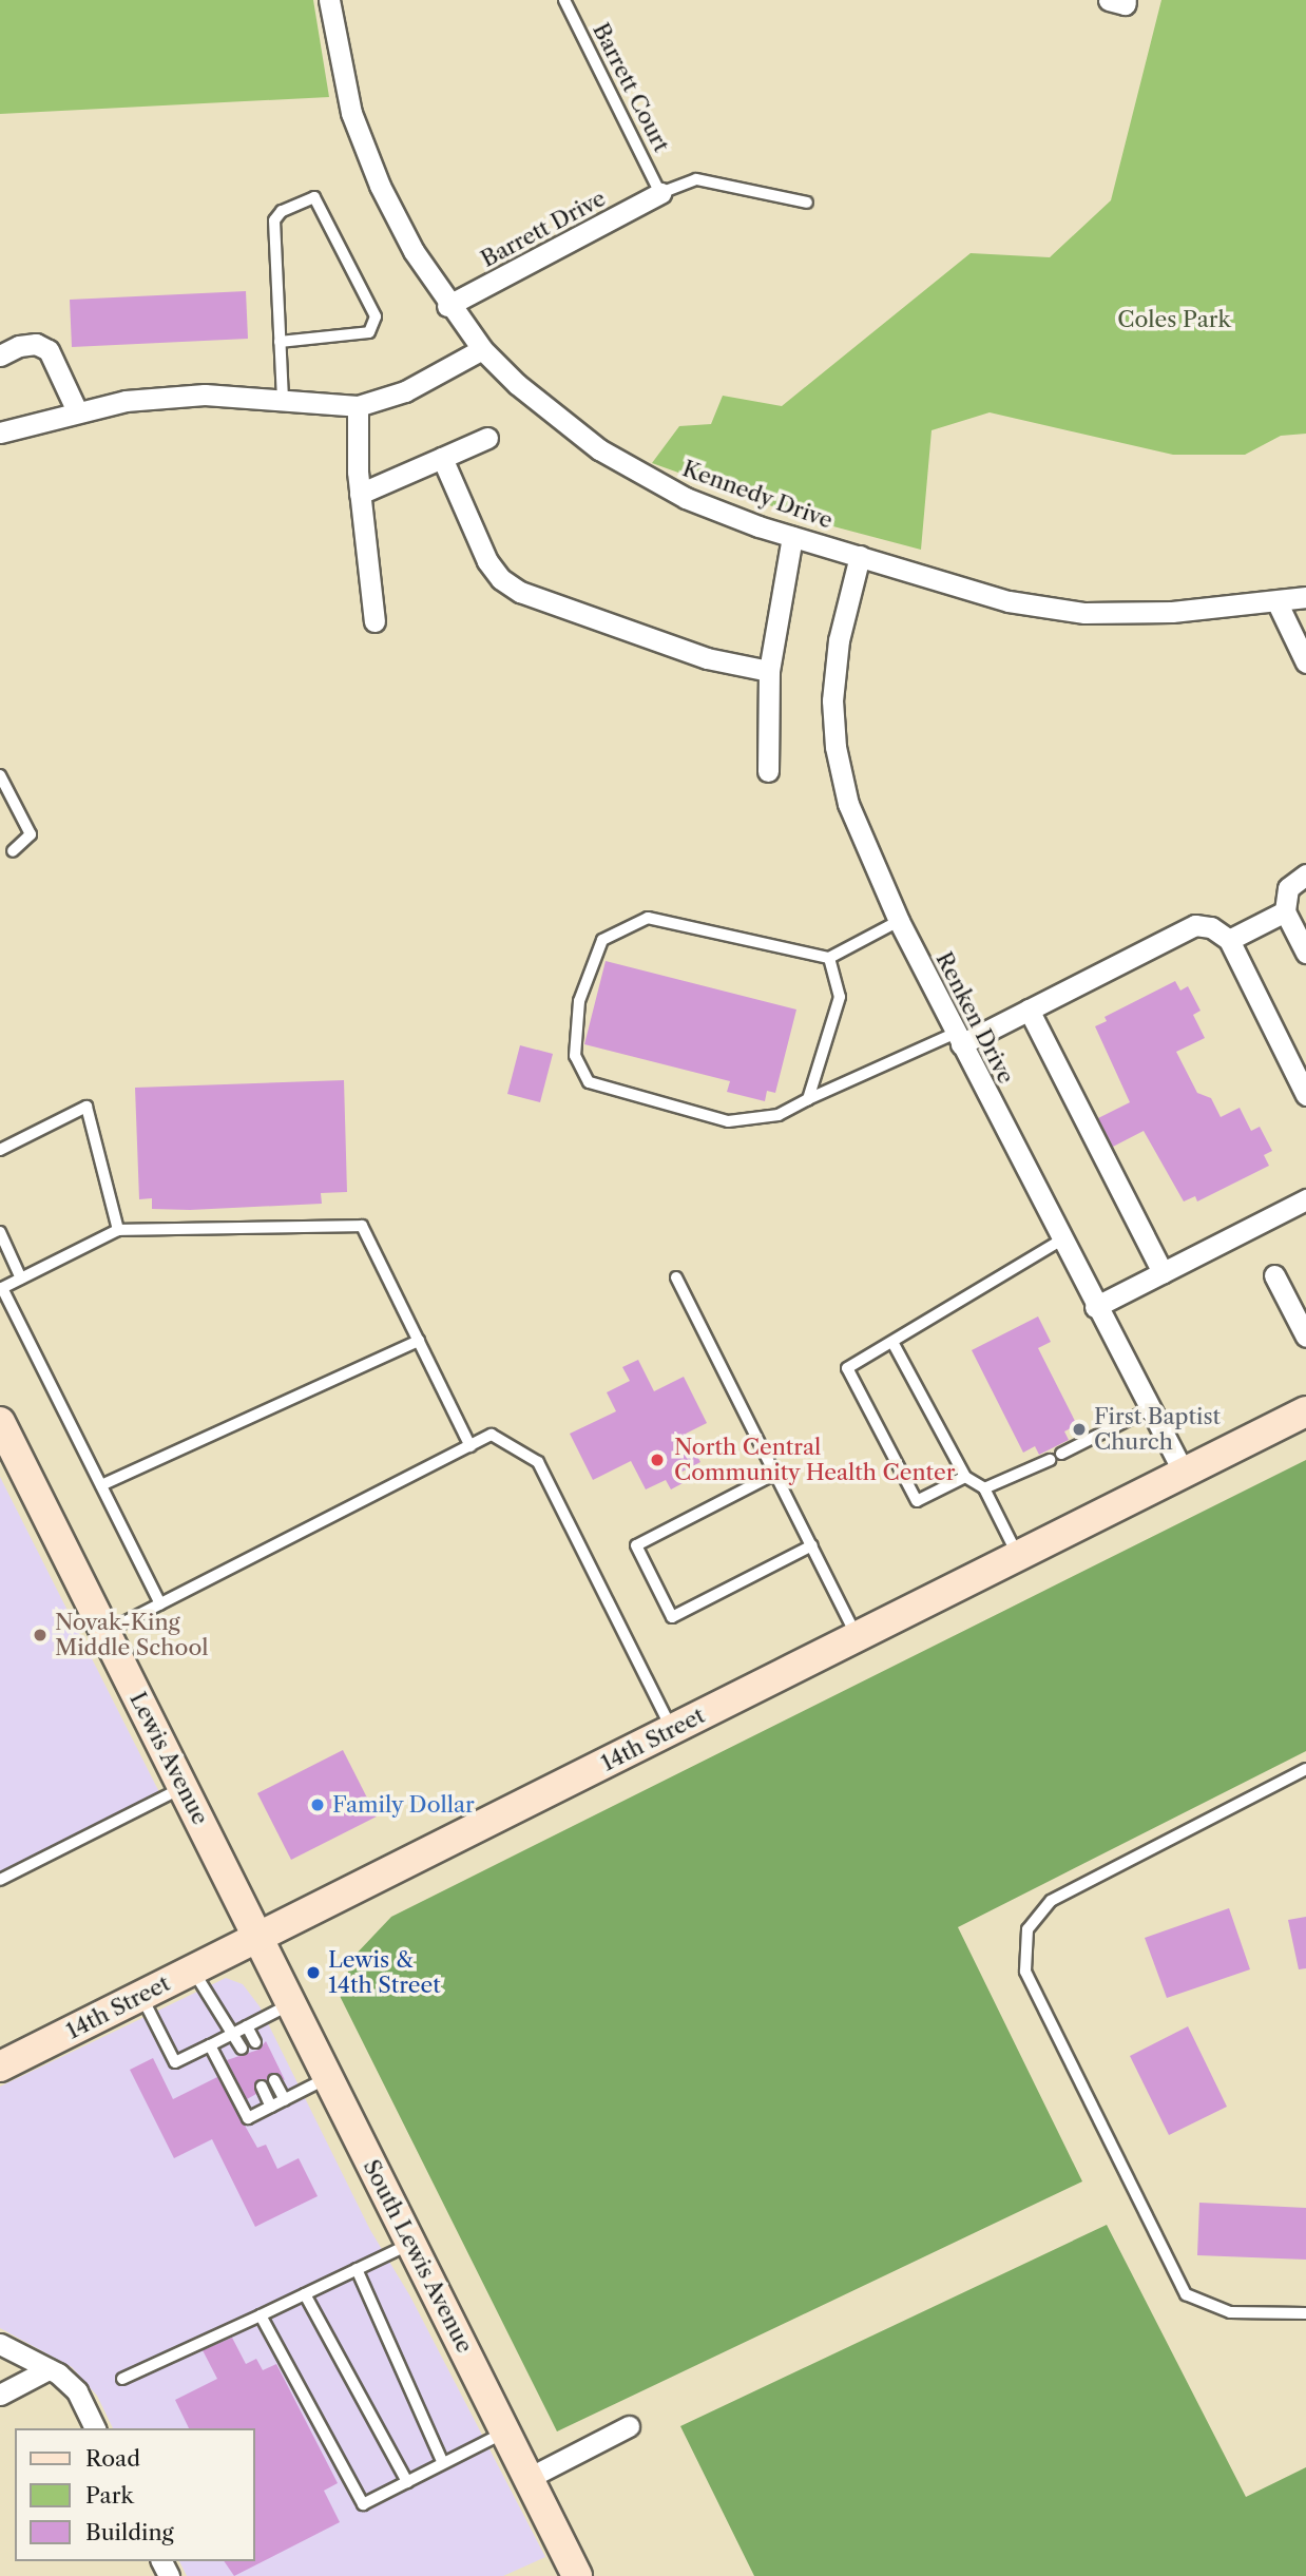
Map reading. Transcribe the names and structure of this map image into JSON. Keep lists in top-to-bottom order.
{
  "streets": {
    "street": [
      "Barrett Drive",
      "Kennedy Drive",
      "Renken Drive",
      "14th Street",
      "Lewis Avenue",
      "South Lewis Avenue"
    ],
    "lane": ["Barrett Court"]
  },
  "crossings": [
    ["Barrett Court", "Barrett Drive"],
    ["Barrett Drive", "Kennedy Drive"],
    ["Kennedy Drive", "Renken Drive"],
    ["Renken Drive", "14th Street"],
    ["14th Street", "Lewis Avenue"],
    ["14th Street", "South Lewis Avenue"],
    ["Lewis Avenue", "South Lewis Avenue"]
  ],
  "parks": ["Coles Park"],
  "places": [
    "First Baptist Church",
    "North Central Community Health Center",
    "Novak-King Middle School",
    "Family Dollar",
    "Lewis & 14th Street"
  ],
  "legend": ["Road", "Park", "Building"]
}
